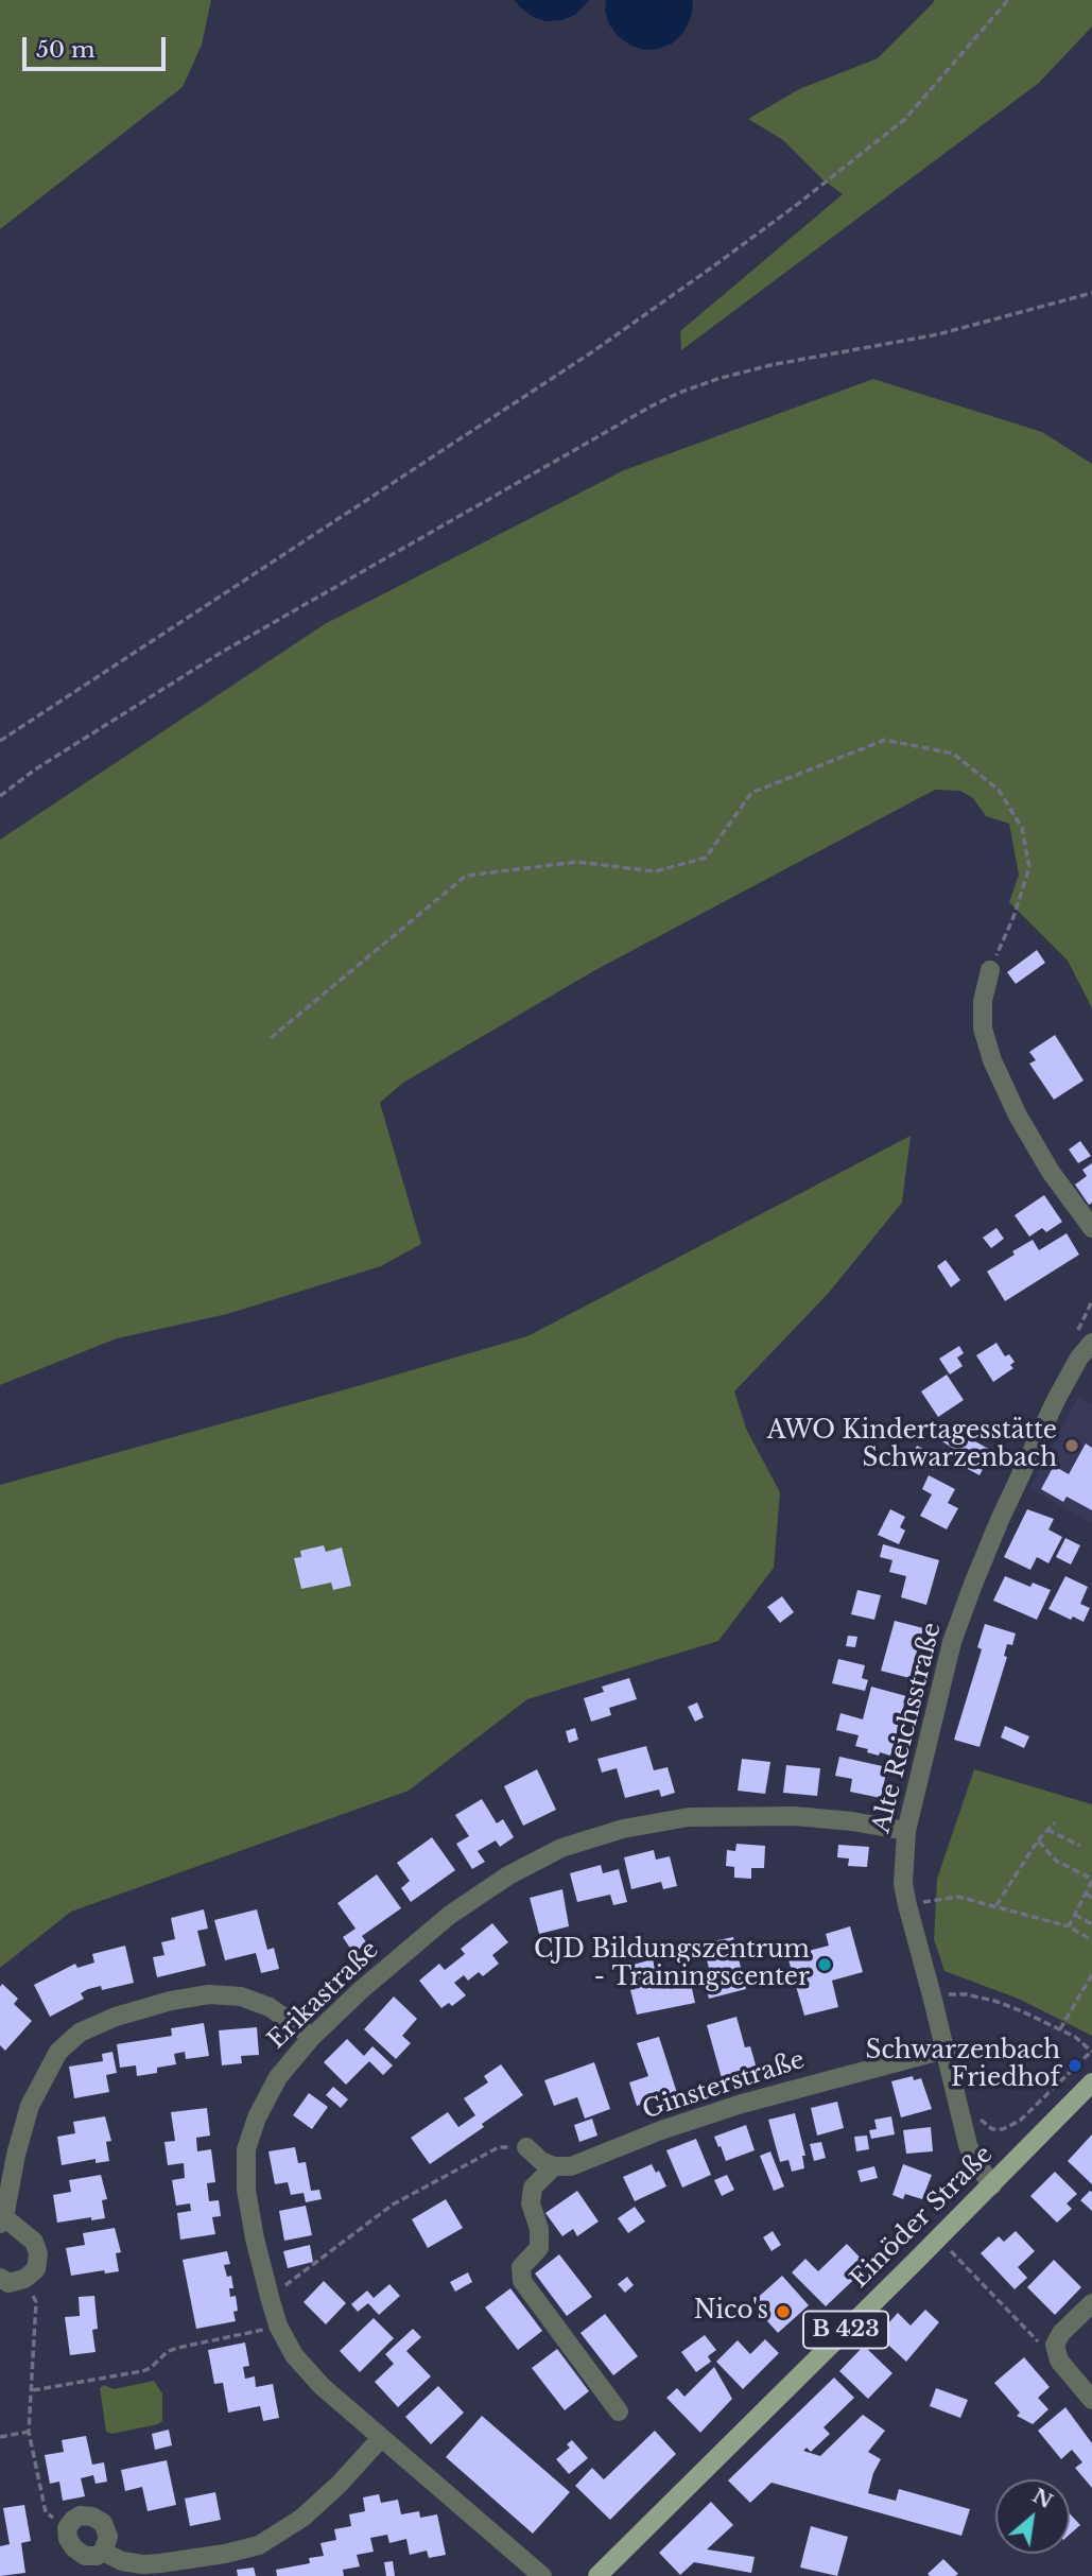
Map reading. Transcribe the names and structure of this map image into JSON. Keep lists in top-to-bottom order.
{
  "streets": {
    "main road": ["Einöder Straße", "B 423"],
    "street": ["Alte Reichsstraße", "Erikastraße", "Ginsterstraße"]
  },
  "crossings": [
    ["Alte Reichsstraße", "Erikastraße"],
    ["Alte Reichsstraße", "Ginsterstraße"],
    ["Alte Reichsstraße", "Einöder Straße"]
  ],
  "places": [
    "AWO Kindertagesstätte Schwarzenbach",
    "CJD Bildungszentrum - Trainingscenter",
    "Schwarzenbach Friedhof",
    "Nico's"
  ],
  "scale_bar": "50 m",
  "north": "top right"
}
